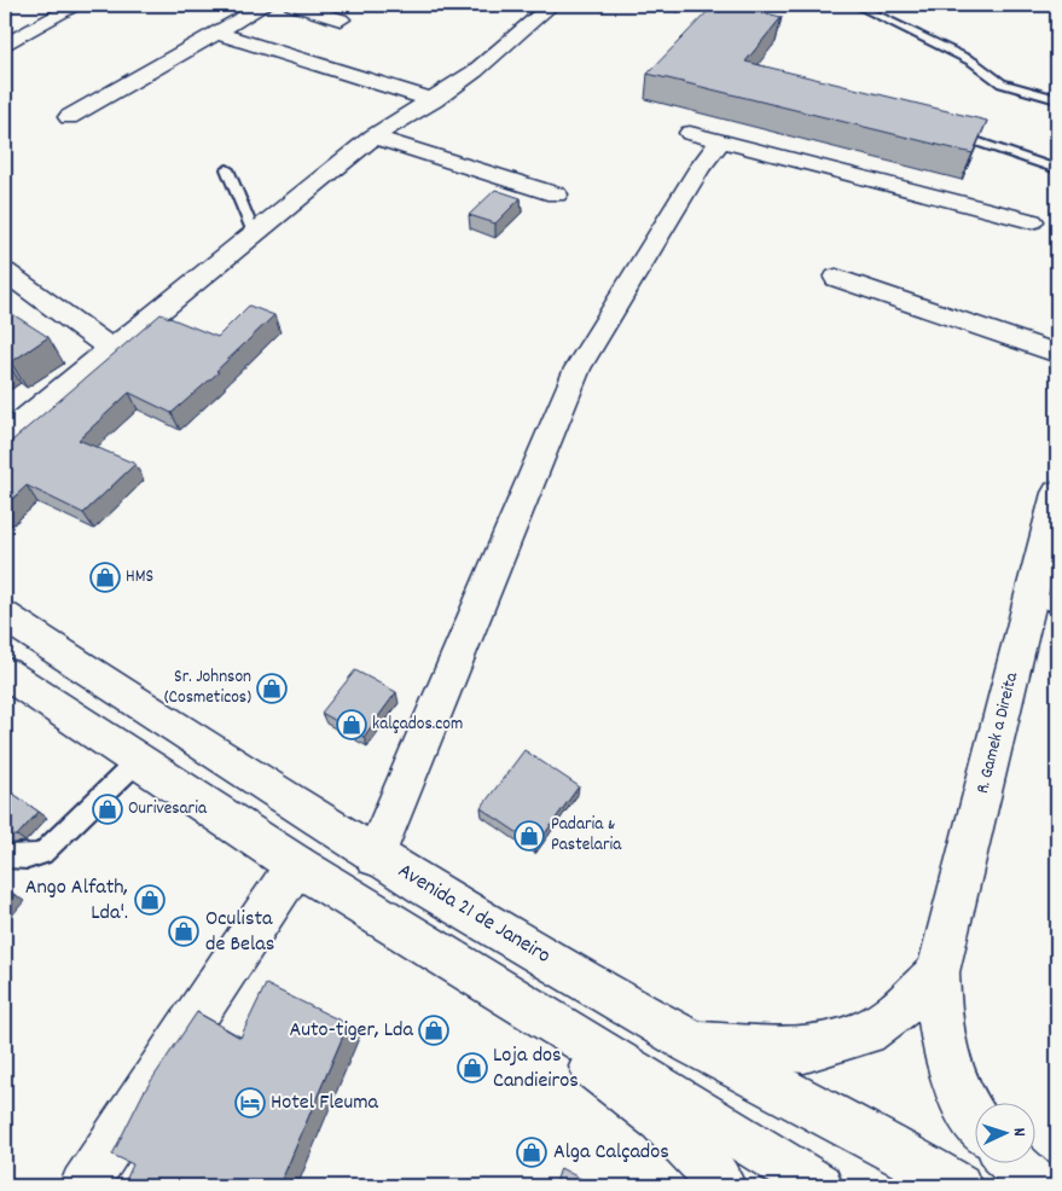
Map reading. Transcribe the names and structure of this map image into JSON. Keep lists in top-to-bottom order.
{
  "streets": {
    "street": ["R. Gamek a Direita", "Avenida 21 de Janeiro"]
  },
  "places": {
    "shop": [
      "HMS",
      "Sr. Johnson (Cosmeticos)",
      "kalçados.com",
      "Ourivesaria",
      "Padaria & Pastelaria",
      "Ango Alfath, Lda'.",
      "Oculista de Belas",
      "Auto-tiger, Lda",
      "Loja dos Candieiros",
      "Alga Calçados"
    ],
    "hotel": ["Hotel Fleuma"]
  },
  "north": "right"
}
